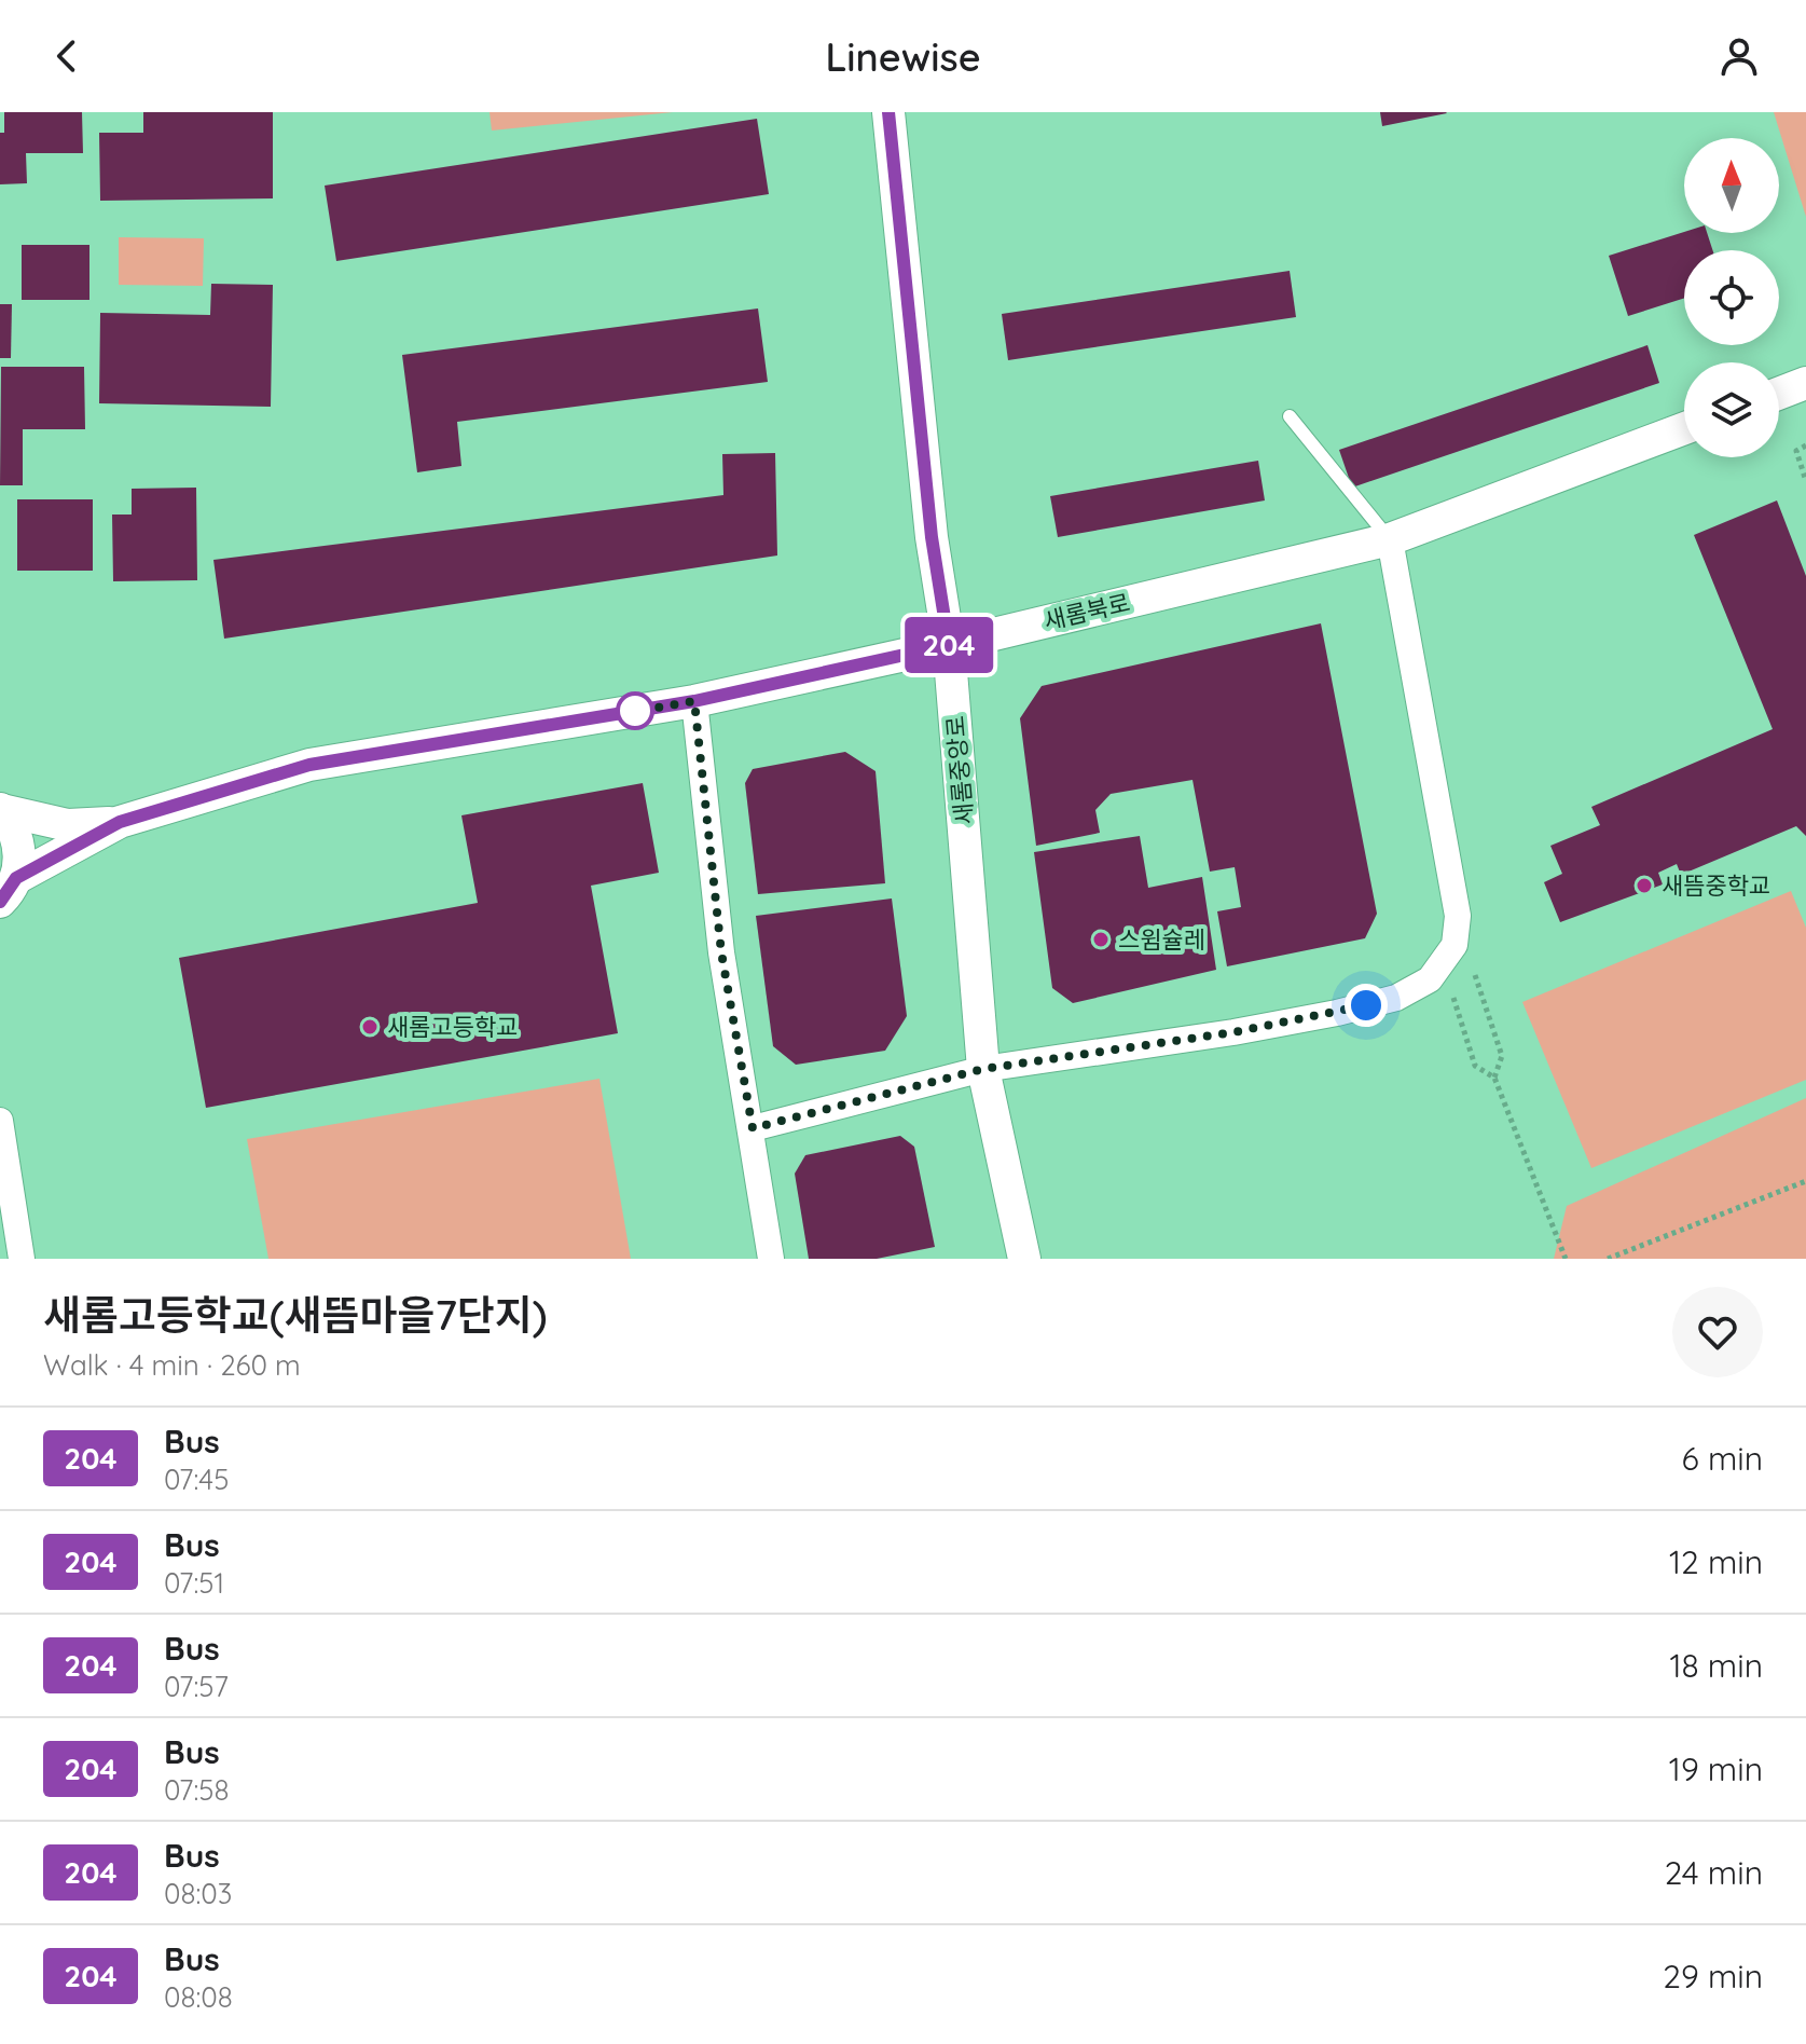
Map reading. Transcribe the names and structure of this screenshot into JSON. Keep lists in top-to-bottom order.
{
  "streets": {
    "street": ["새롬북로", "새롬중앙로"]
  },
  "crossings": [
    ["새롬북로", "새롬중앙로"]
  ],
  "places": ["새뜸중학교", "스윔슐레", "새롬고등학교"],
  "lines": ["bus line 204"],
  "north": "top",
  "page": {
    "header": "Linewise",
    "on_map": "204",
    "heading": ["새롬고등학교(새뜸마을7단지)", "Walk · 4 min · 260 m"],
    "list": [
      {
        "mark": "204",
        "name": "Bus",
        "note": "07:45",
        "value": "6 min"
      },
      {
        "mark": "204",
        "name": "Bus",
        "note": "07:51",
        "value": "12 min"
      },
      {
        "mark": "204",
        "name": "Bus",
        "note": "07:57",
        "value": "18 min"
      },
      {
        "mark": "204",
        "name": "Bus",
        "note": "07:58",
        "value": "19 min"
      },
      {
        "mark": "204",
        "name": "Bus",
        "note": "08:03",
        "value": "24 min"
      },
      {
        "mark": "204",
        "name": "Bus",
        "note": "08:08",
        "value": "29 min"
      }
    ]
  }
}
